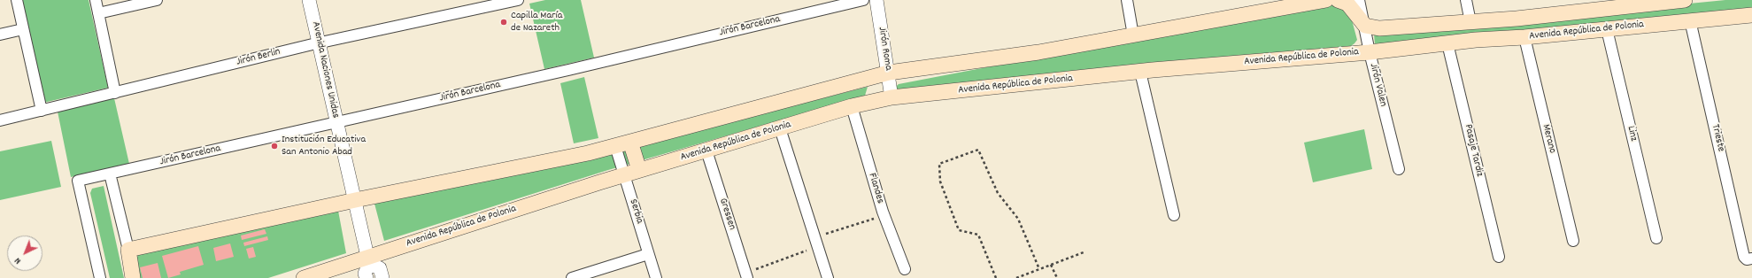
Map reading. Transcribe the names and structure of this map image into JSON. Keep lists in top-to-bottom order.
{
  "streets": {
    "main road": ["Avenida República de Polonia"],
    "street": [
      "Jirón Barcelona",
      "Jirón Roma",
      "Jirón Berlin",
      "Avenida Naciones Unidas",
      "Jirón Valen",
      "Linz",
      "Trieste",
      "Merano",
      "Pasaje Tardiz",
      "Flandes",
      "Serbia",
      "Gressen"
    ]
  },
  "crossings": [
    ["Jirón Barcelona", "Avenida Naciones Unidas"],
    ["Avenida República de Polonia", "Jirón Roma"],
    ["Avenida República de Polonia", "Avenida Naciones Unidas"],
    ["Avenida República de Polonia", "Jirón Valen"],
    ["Avenida República de Polonia", "Linz"],
    ["Avenida República de Polonia", "Trieste"],
    ["Avenida República de Polonia", "Merano"],
    ["Avenida República de Polonia", "Pasaje Tardiz"],
    ["Avenida República de Polonia", "Flandes"],
    ["Avenida República de Polonia", "Serbia"],
    ["Avenida República de Polonia", "Gressen"],
    ["Jirón Berlin", "Avenida Naciones Unidas"]
  ],
  "places": ["Capilla María de Nazareth", "Institución Educativa San Antonio Abad"],
  "north": "bottom left"
}
